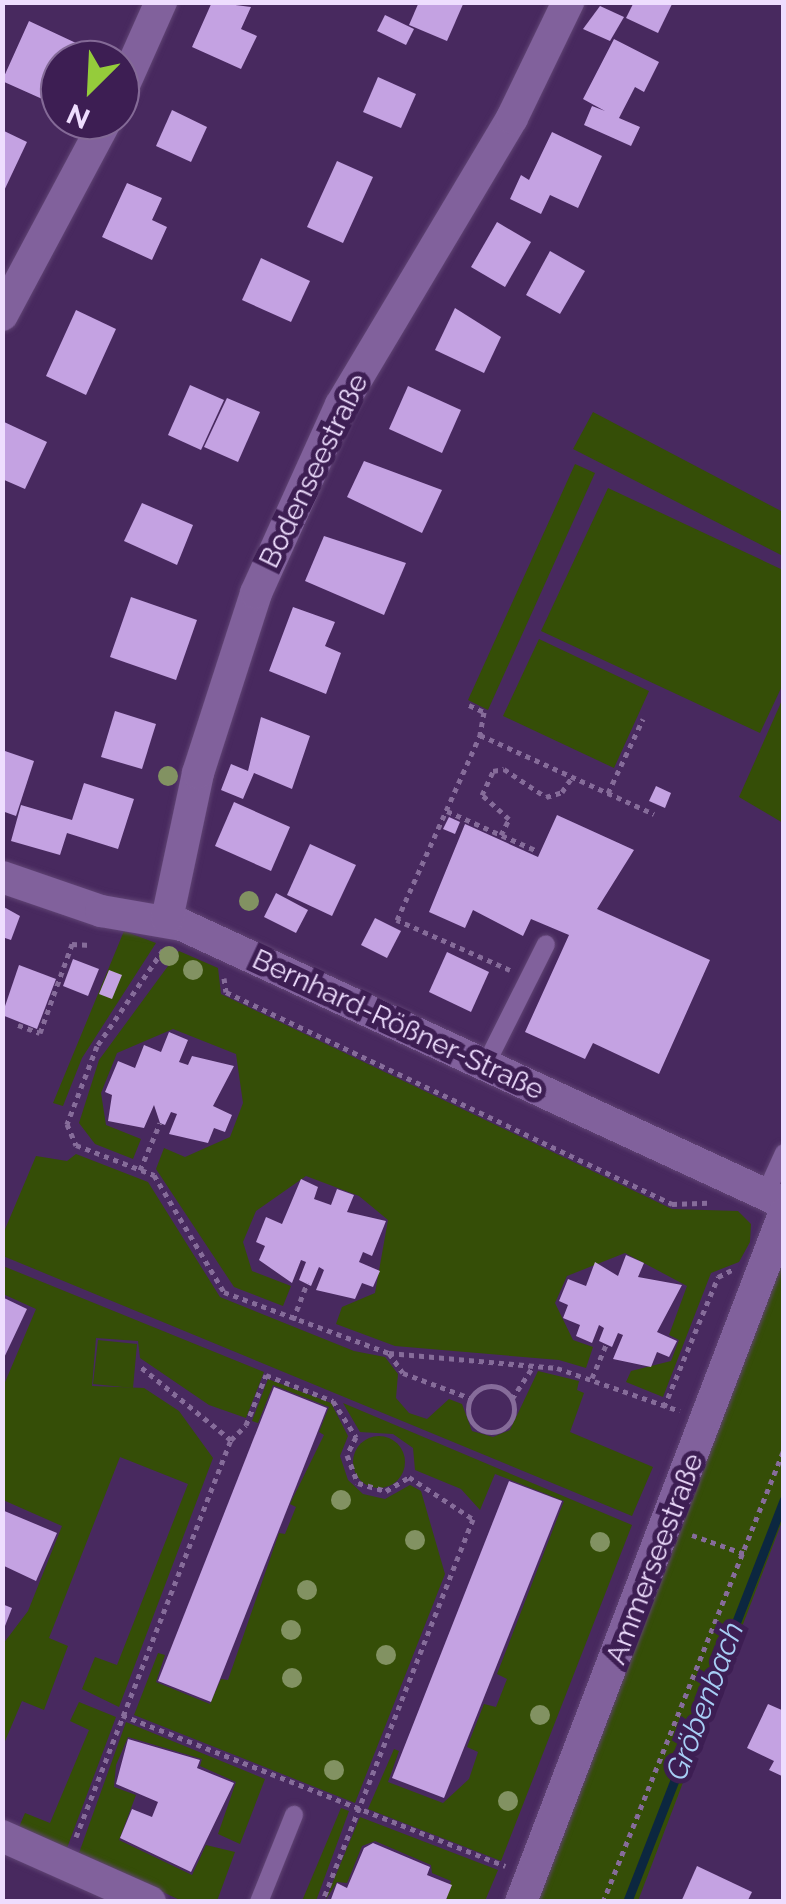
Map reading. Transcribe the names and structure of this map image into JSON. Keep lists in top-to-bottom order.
{
  "streets": {
    "street": ["Bodenseestraße", "Bernhard-Rößner-Straße", "Ammerseestraße"]
  },
  "crossings": [
    ["Bodenseestraße", "Bernhard-Rößner-Straße"],
    ["Bernhard-Rößner-Straße", "Ammerseestraße"]
  ],
  "water": ["Gröbenbach"],
  "north": "bottom left"
}
